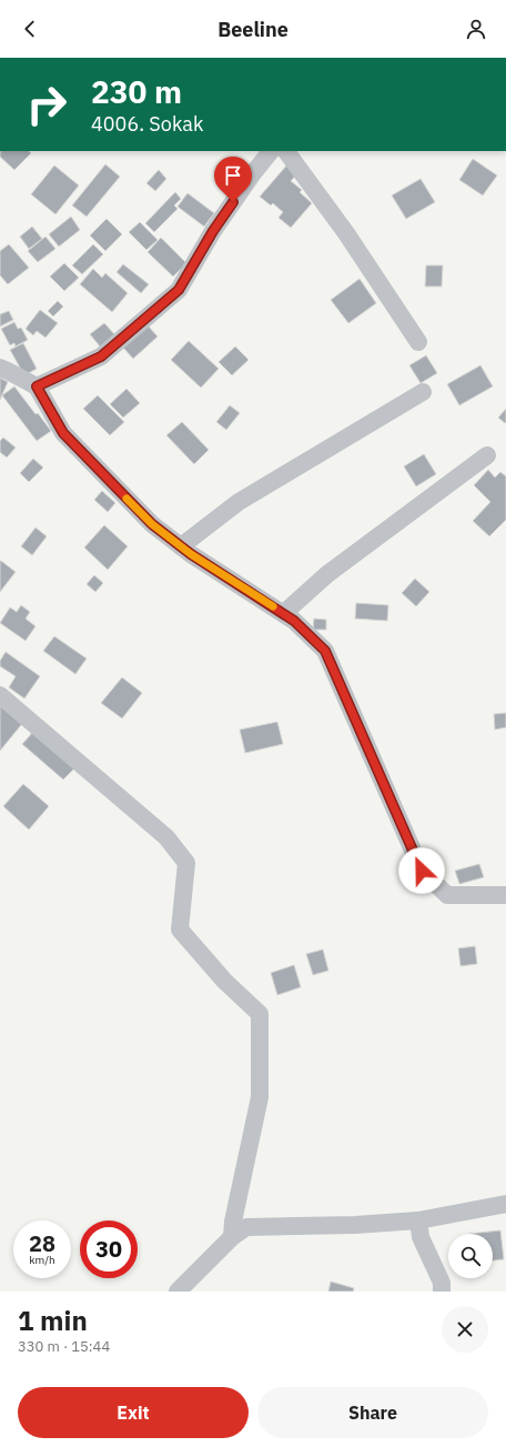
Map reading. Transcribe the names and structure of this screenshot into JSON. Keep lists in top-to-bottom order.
{
  "page": {
    "header": "Beeline",
    "turn": ["230 m", "4006. Sokak"],
    "speed": "28 km/h",
    "limit": "30",
    "heading": ["1 min", "330 m · 15:44"],
    "buttons": ["Exit", "Share"]
  }
}
